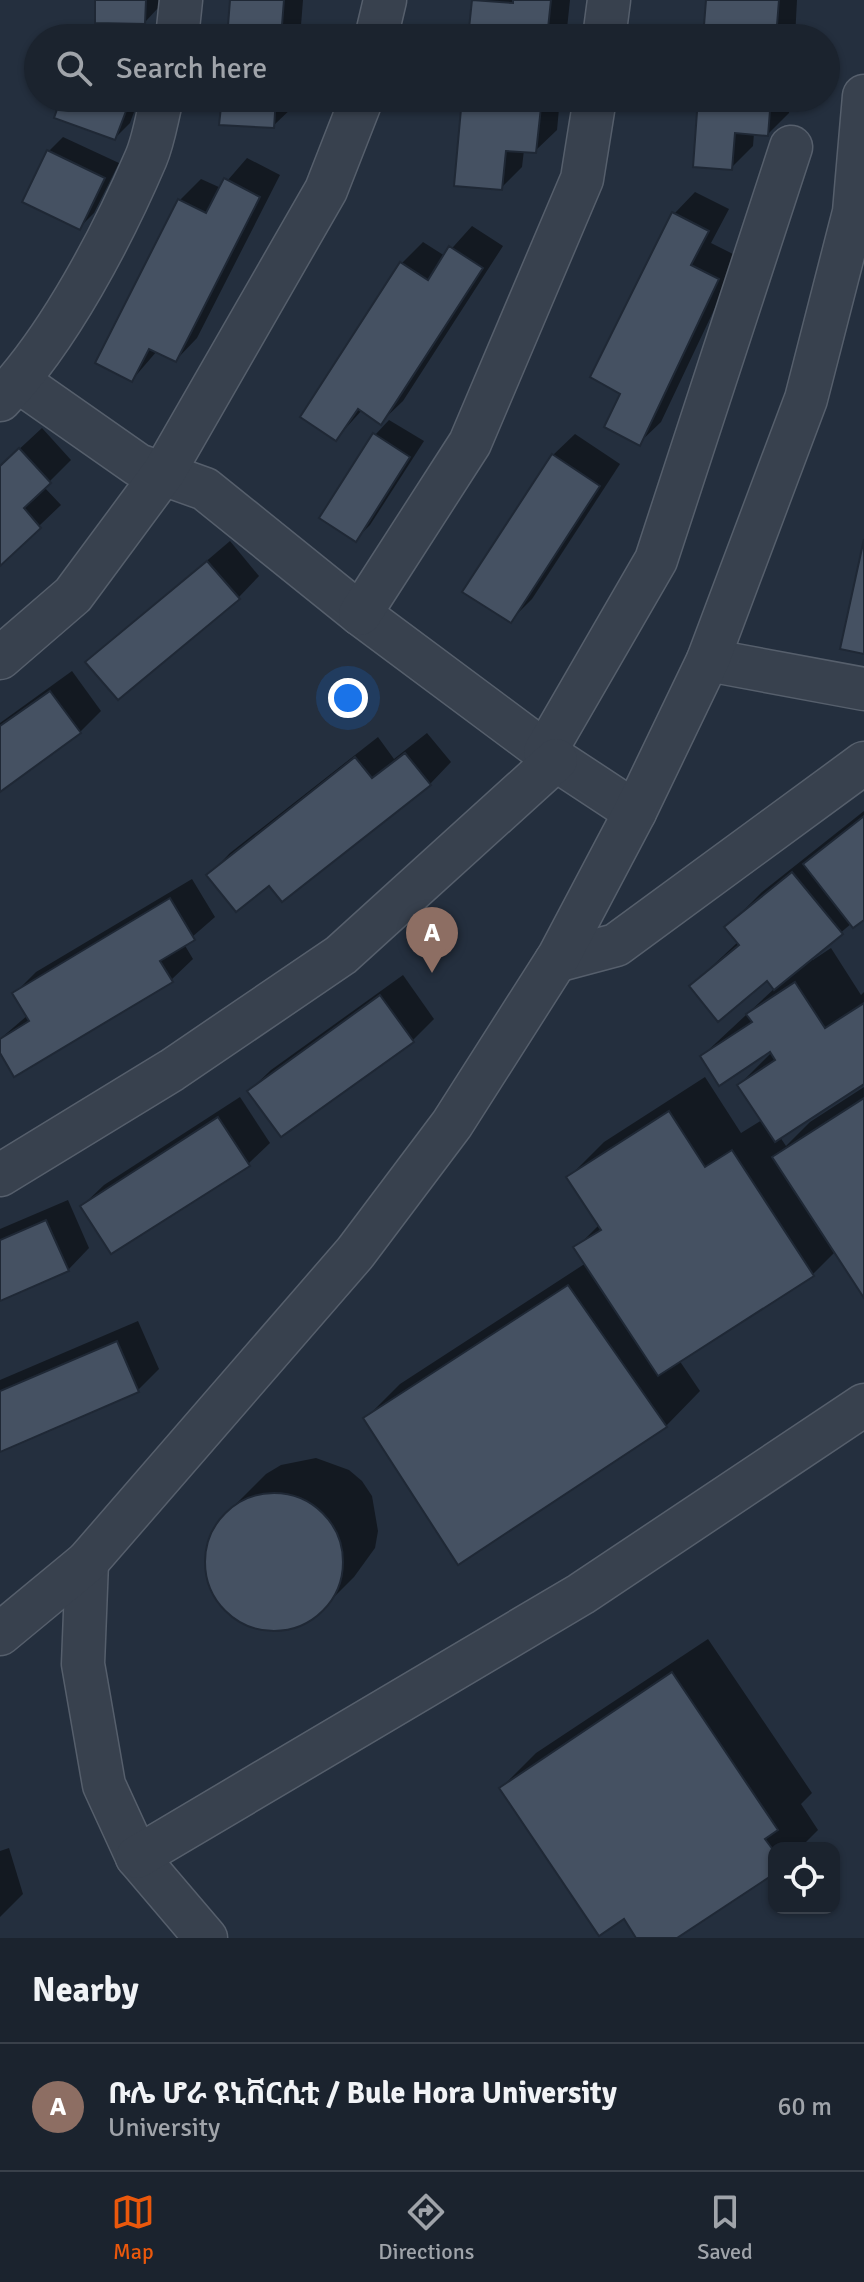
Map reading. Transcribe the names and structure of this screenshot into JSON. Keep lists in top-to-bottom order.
{
  "page": {
    "search": "Search here",
    "pins": "A",
    "heading": "Nearby",
    "list": [
      {
        "mark": "A",
        "name": "ቡሌ ሆራ ዩኒቨርሲቲ / Bule Hora University",
        "note": "University",
        "value": "60 m"
      }
    ],
    "nav": ["Map", "Directions", "Saved"]
  }
}
